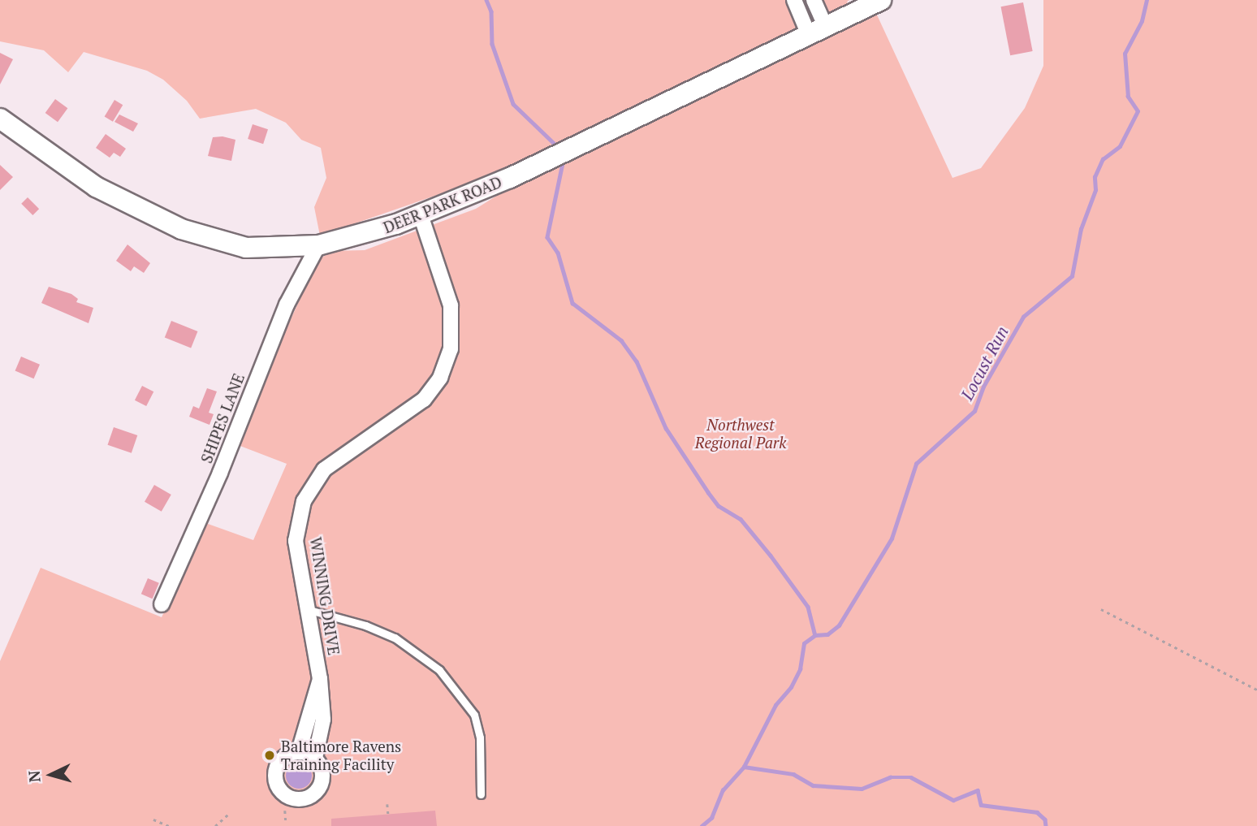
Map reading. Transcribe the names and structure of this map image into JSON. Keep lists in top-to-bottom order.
{
  "streets": {
    "street": ["DEER PARK ROAD", "SHIPES LANE", "WINNING DRIVE"]
  },
  "crossings": [
    ["DEER PARK ROAD", "SHIPES LANE"],
    ["DEER PARK ROAD", "WINNING DRIVE"]
  ],
  "water": ["Locust Run"],
  "parks": ["Northwest Regional Park"],
  "places": ["Baltimore Ravens Training Facility"],
  "north": "left"
}
